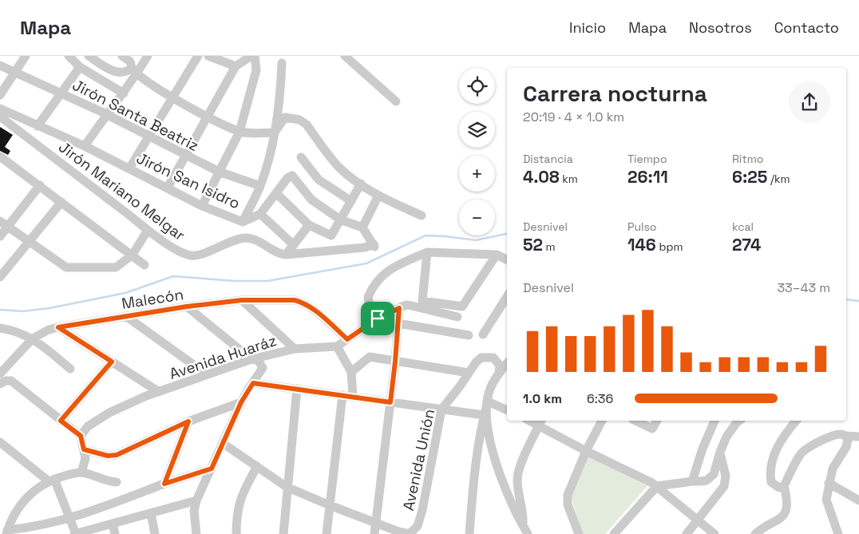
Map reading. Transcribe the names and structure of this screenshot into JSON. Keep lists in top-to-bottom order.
{
  "streets": {
    "street": [
      "Jirón Santa Beatriz",
      "Jirón San Isidro",
      "Jirón Mariano Melgar",
      "Malecón",
      "Avenida Huaráz",
      "Avenida Unión"
    ]
  },
  "crossings": [
    ["Jirón San Isidro", "Jirón Mariano Melgar"]
  ],
  "page": {
    "header": "Mapa",
    "nav": [
      "Inicio",
      "Mapa",
      "Nosotros",
      "Contacto"
    ],
    "map_buttons": ["+", "−"],
    "heading": ["Carrera nocturna", "20:19 · 4 × 1.0 km"],
    "stats": [
      ["Distancia", "4.08 km"],
      ["Tiempo", "26:11"],
      ["Ritmo", "6:25 /km"],
      ["Desnivel", "52 m"],
      ["Pulso", "146 bpm"],
      ["kcal", "274"]
    ],
    "chart": ["Desnivel", "33–43 m"],
    "list": [
      {
        "name": "1.0 km",
        "note": "6:36"
      }
    ]
  }
}
